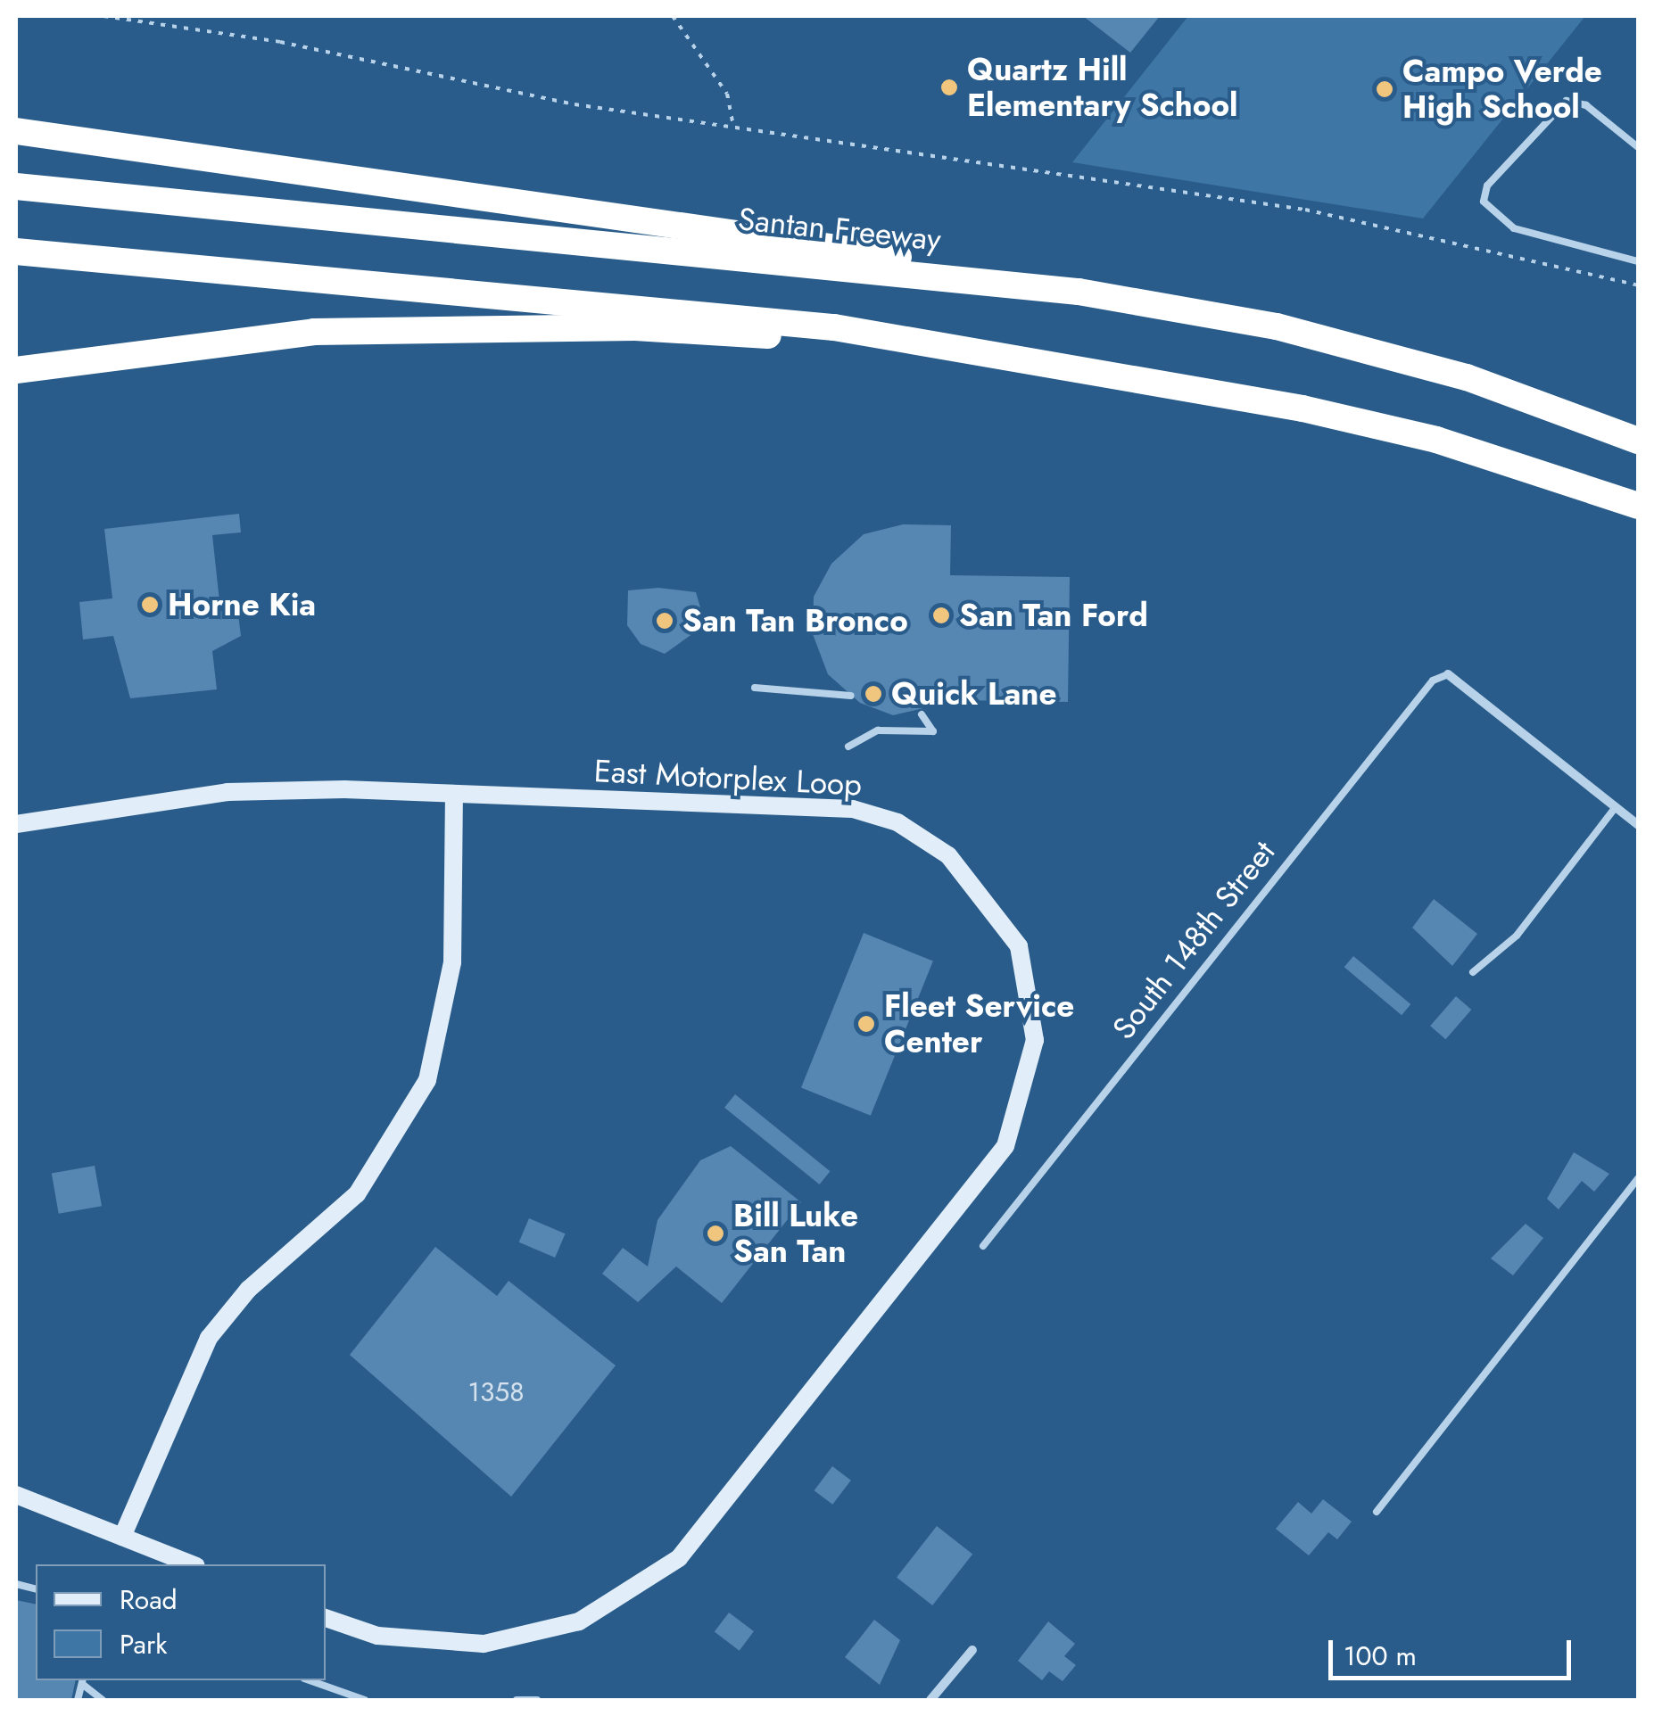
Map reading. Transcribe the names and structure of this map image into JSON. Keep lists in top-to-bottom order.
{
  "streets": {
    "highway": ["Santan Freeway"],
    "street": ["East Motorplex Loop"],
    "lane": ["South 148th Street"]
  },
  "places": [
    "Quartz Hill Elementary School",
    "Campo Verde High School",
    "Horne Kia",
    "San Tan Ford",
    "San Tan Bronco",
    "Quick Lane",
    "Fleet Service Center",
    "Bill Luke San Tan"
  ],
  "house_numbers": ["1358"],
  "legend": ["Road", "Park"],
  "scale_bar": "100 m"
}
